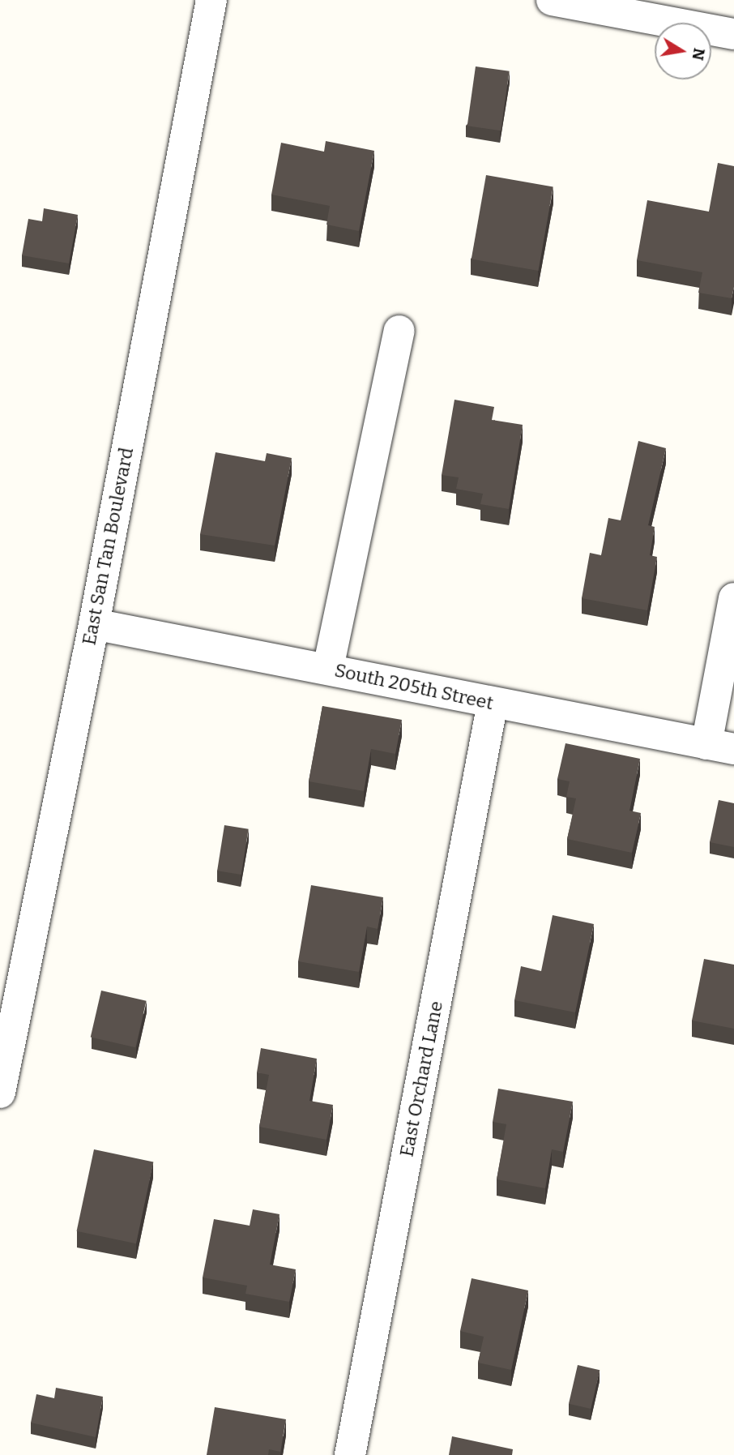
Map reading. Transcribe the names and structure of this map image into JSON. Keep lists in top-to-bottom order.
{
  "streets": {
    "street": ["East San Tan Boulevard", "South 205th Street", "East Orchard Lane"]
  },
  "crossings": [
    ["East San Tan Boulevard", "South 205th Street"],
    ["South 205th Street", "East Orchard Lane"]
  ],
  "north": "right"
}
